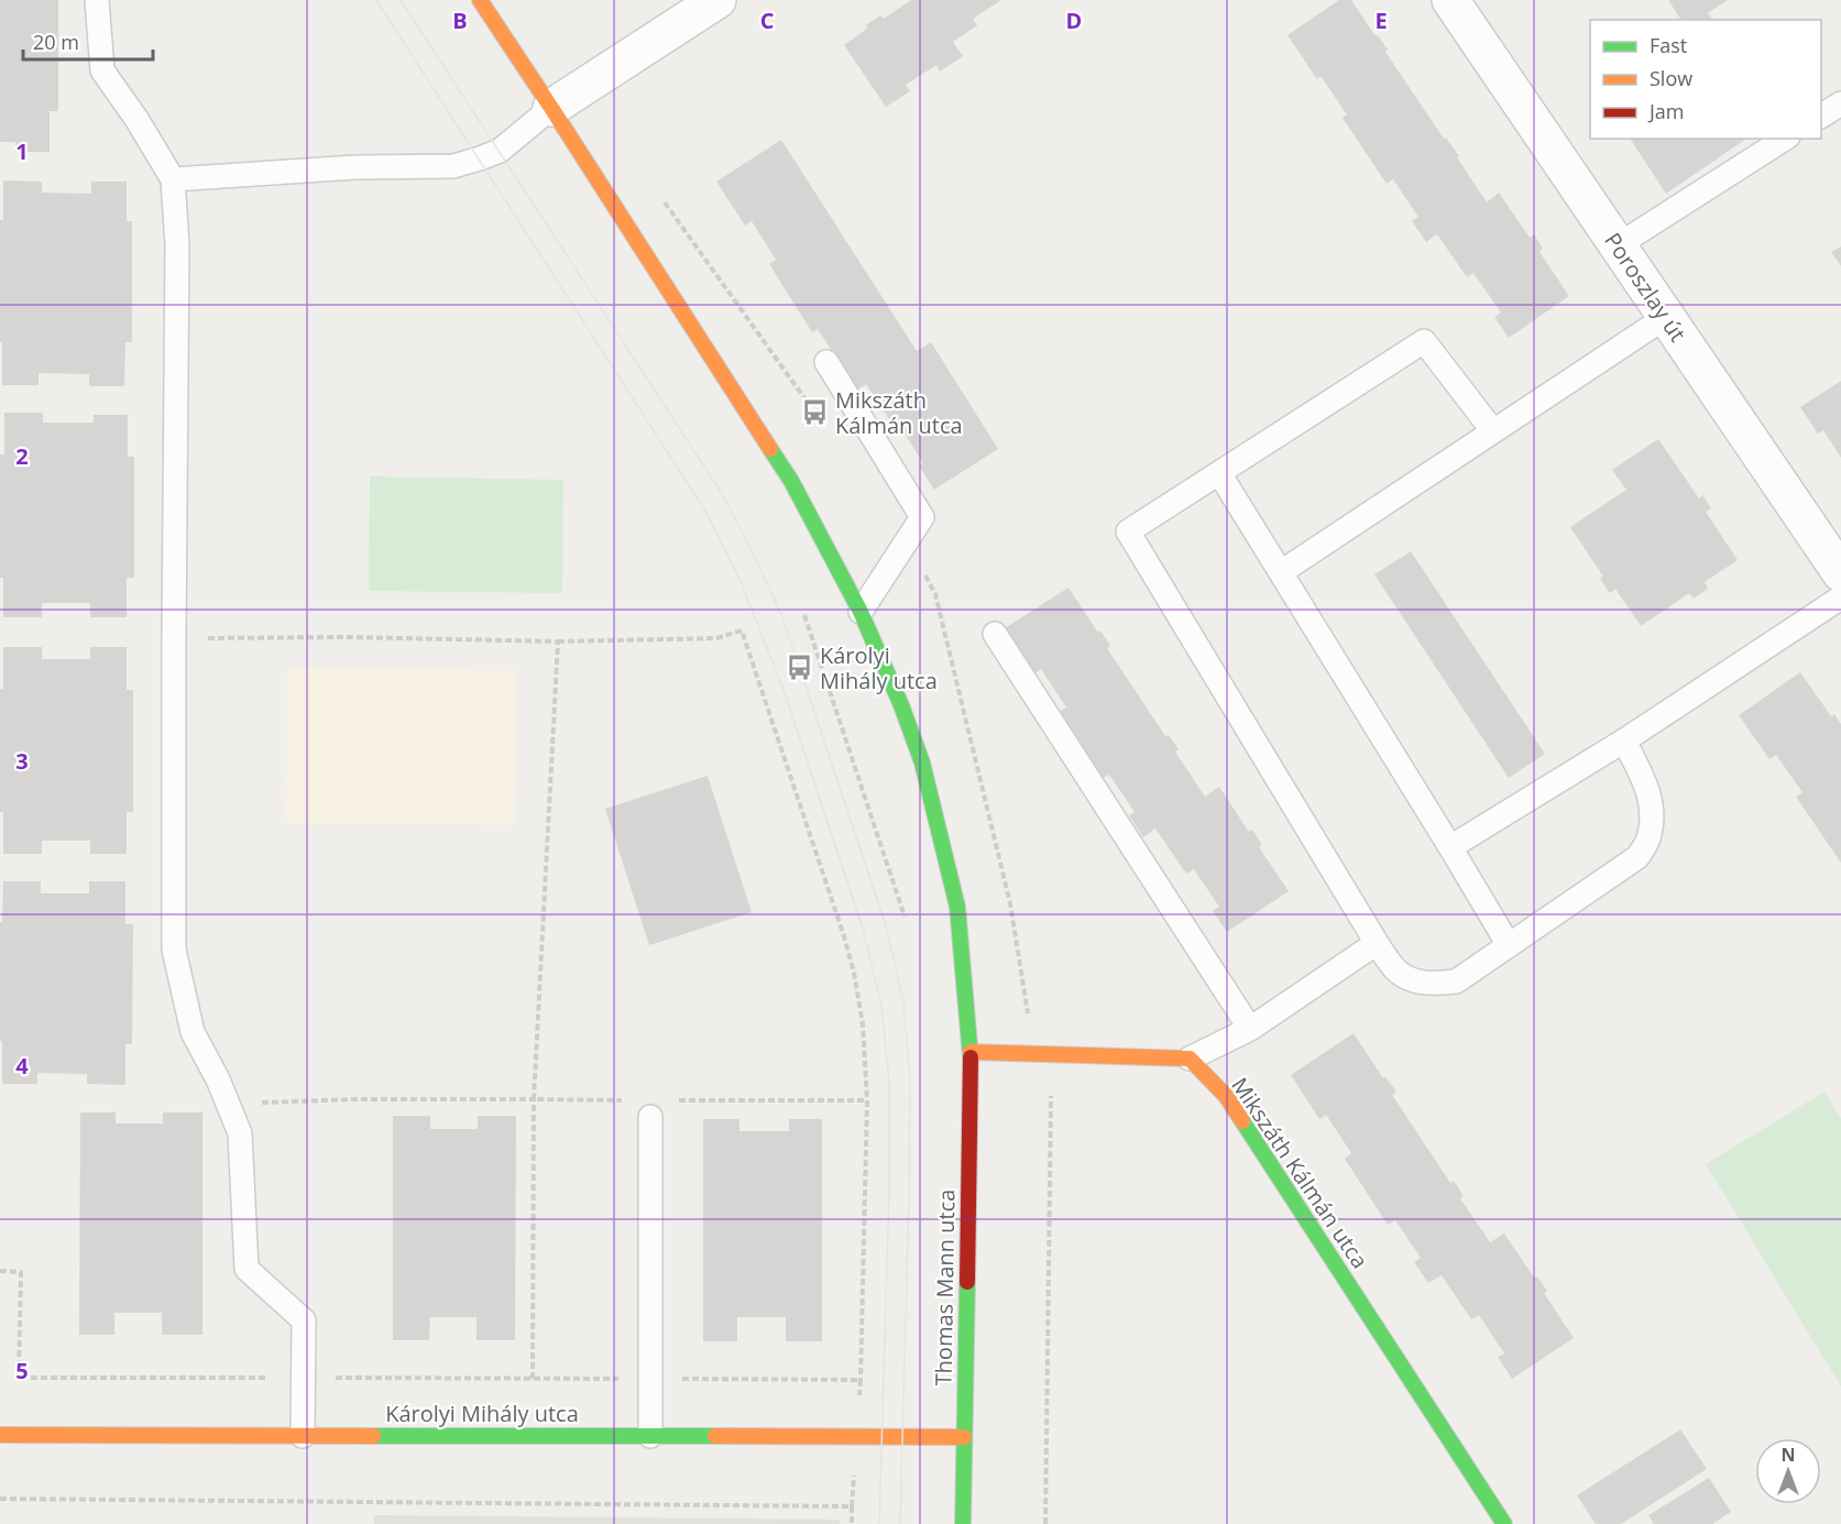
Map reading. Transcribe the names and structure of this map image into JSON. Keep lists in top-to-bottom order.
{
  "streets": {
    "street": [
      "Poroszlay út",
      "Mikszáth Kálmán utca",
      "Thomas Mann utca",
      "Károlyi Mihály utca"
    ]
  },
  "crossings": [
    ["Thomas Mann utca", "Károlyi Mihály utca"]
  ],
  "places": {
    "bus stop": ["Mikszáth Kálmán utca", "Károlyi Mihály utca"]
  },
  "legend": ["Fast", "Slow", "Jam"],
  "scale_bar": "20 m",
  "north": "top",
  "grid": {
    "columns": [
      "B",
      "C",
      "D",
      "E"
    ],
    "rows": [
      "1",
      "2",
      "3",
      "4",
      "5"
    ]
  }
}
